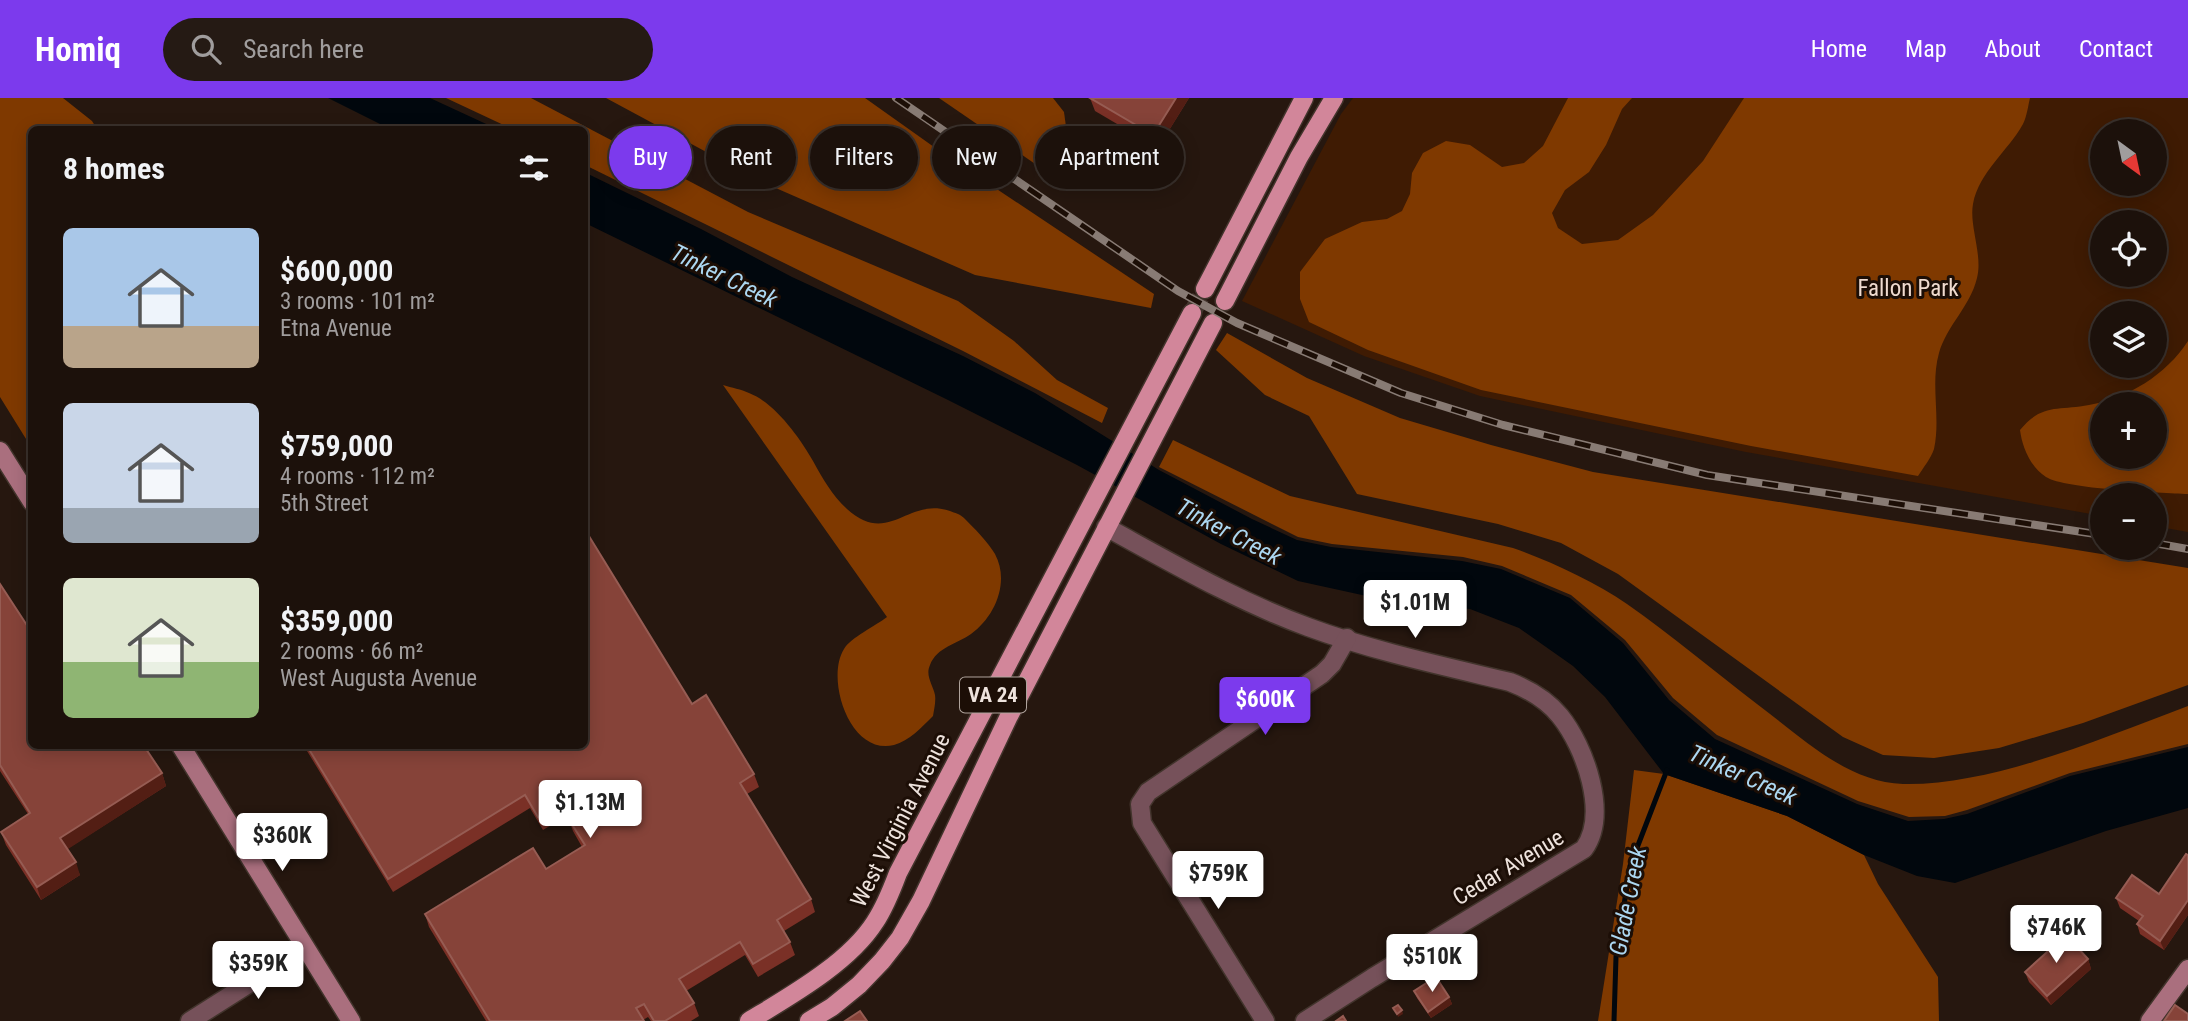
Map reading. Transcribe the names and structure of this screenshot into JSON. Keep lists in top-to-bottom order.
{
  "streets": {
    "main road": ["VA 24", "West Virginia Avenue"],
    "street": ["Cedar Avenue"]
  },
  "water": ["Tinker Creek", "Glade Creek"],
  "parks": ["Fallon Park"],
  "north": "bottom right",
  "page": {
    "header": "Homiq",
    "search": "Search here",
    "nav": [
      "Home",
      "Map",
      "About",
      "Contact"
    ],
    "map_buttons": ["+", "−"],
    "chip": [
      "Buy",
      "Rent",
      "Filters",
      "New",
      "Apartment"
    ],
    "heading": "8 homes",
    "list": [
      {
        "name": "$600,000",
        "note": "3 rooms · 101 m² · Etna Avenue"
      },
      {
        "name": "$759,000",
        "note": "4 rooms · 112 m² · 5th Street"
      },
      {
        "name": "$359,000",
        "note": "2 rooms · 66 m² · West Augusta Avenue"
      }
    ],
    "price": [
      "$1.01M",
      "$600K",
      "$1.13M",
      "$360K",
      "$759K",
      "$746K",
      "$510K",
      "$359K"
    ]
  }
}
